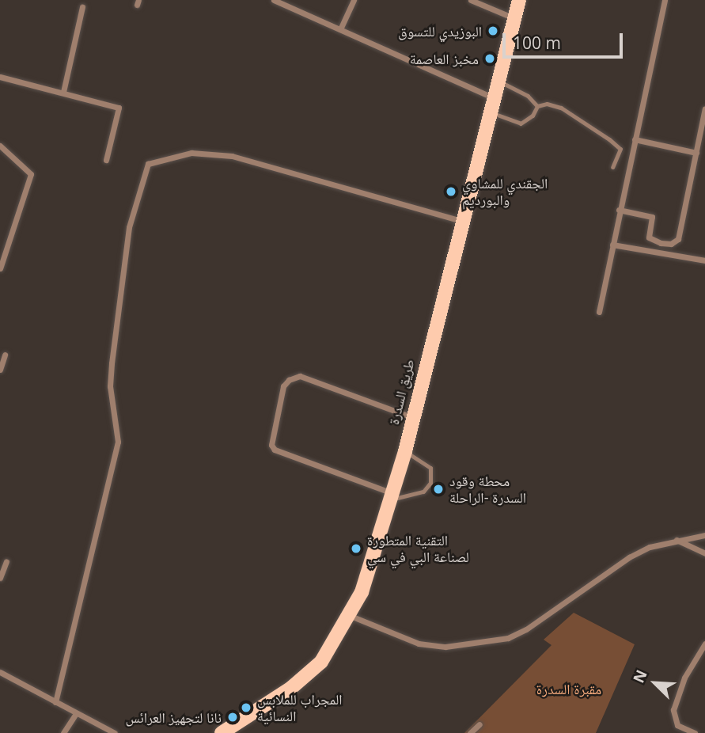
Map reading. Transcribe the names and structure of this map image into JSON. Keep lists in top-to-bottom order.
{
  "streets": {
    "main road": ["طريق السدرة"]
  },
  "parks": ["مقبرة السدرة"],
  "places": [
    "البوزيدي للتسوق",
    "مخبز العاصمة",
    "الجقندي للمشاوي والبورديم",
    "محطة وقود السدرة -الراحلة",
    "التقنية المتطورة لصناعة البي في سي",
    "المجراب للملابس النسائية",
    "نانا لتجهيز العرائس"
  ],
  "scale_bar": "100 m",
  "north": "top left"
}
